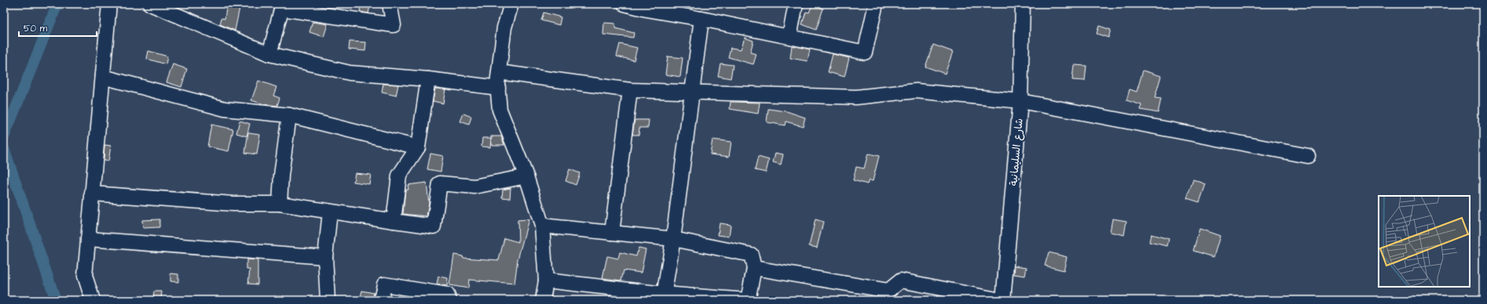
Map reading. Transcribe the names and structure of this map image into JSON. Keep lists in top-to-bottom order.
{
  "streets": {
    "street": ["شارع السليمانية"]
  },
  "scale_bar": "50 m"
}
